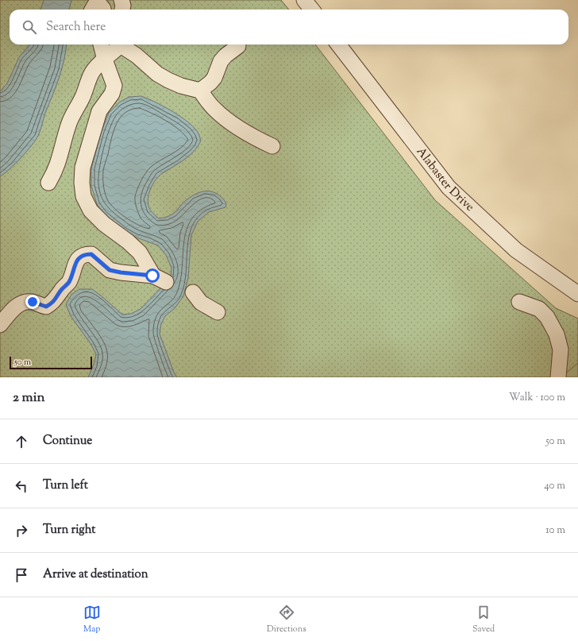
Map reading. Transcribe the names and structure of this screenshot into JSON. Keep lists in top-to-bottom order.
{
  "streets": {
    "street": ["Alabaster Drive"]
  },
  "scale_bar": "50 m",
  "page": {
    "search": "Search here",
    "scale": "50 m",
    "heading": ["2 min", "Walk · 100 m"],
    "list": [
      ["Continue", "50 m"],
      ["Turn left", "40 m"],
      ["Turn right", "10 m"],
      "Arrive at destination"
    ],
    "nav": ["Map", "Directions", "Saved"]
  }
}
